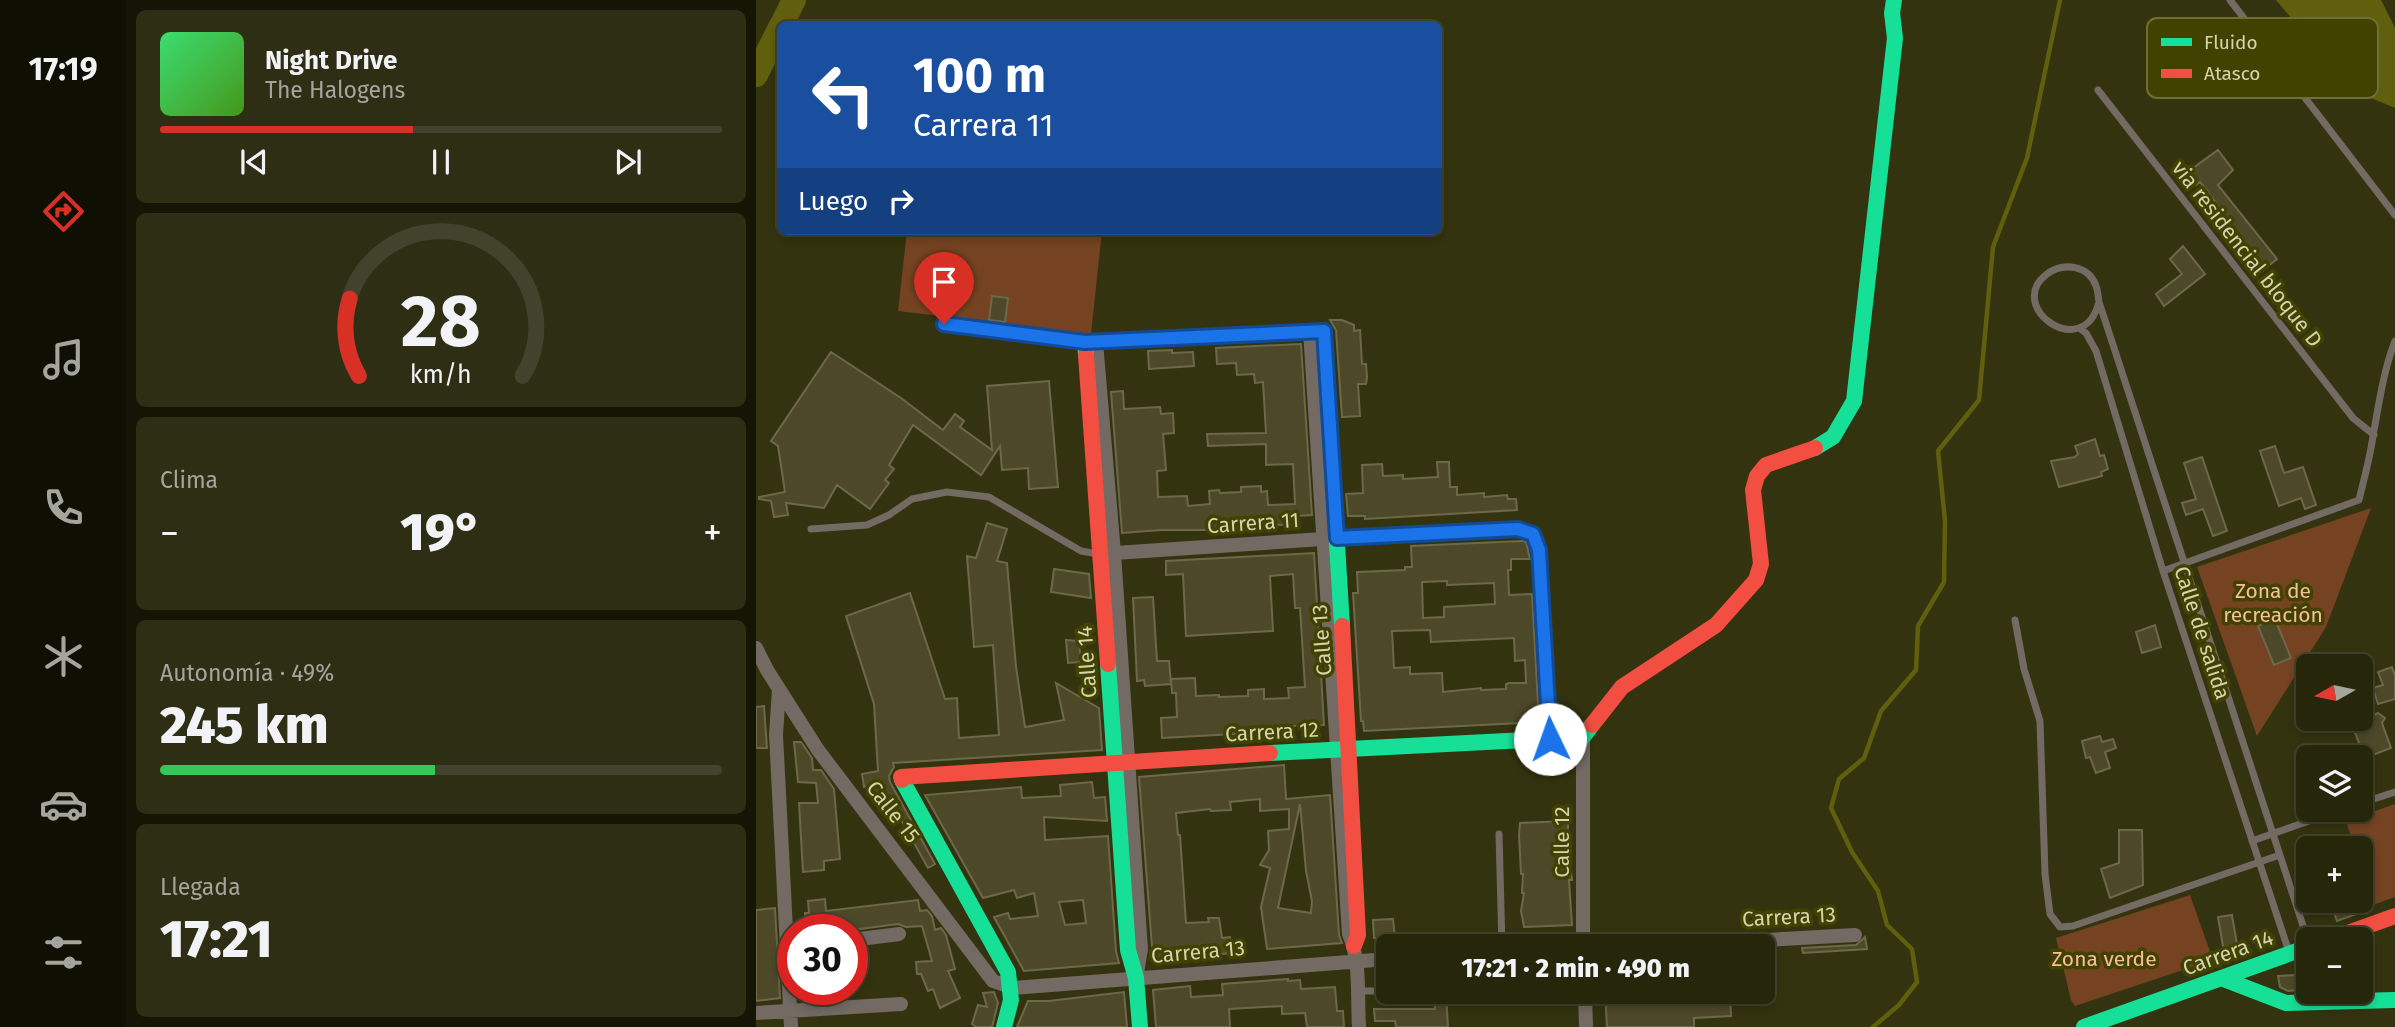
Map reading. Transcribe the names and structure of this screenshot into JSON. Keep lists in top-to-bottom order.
{
  "streets": {
    "street": [
      "Carrera 11",
      "Calle 13",
      "Calle 14",
      "Carrera 12",
      "Calle 15",
      "Calle 12",
      "Carrera 13",
      "Carrera 14"
    ],
    "lane": ["via residencial bloque D", "Calle de salida"]
  },
  "crossings": [
    ["Carrera 11", "Calle 13"],
    ["Carrera 11", "Calle 14"],
    ["Carrera 11", "Carrera 12"],
    ["Calle de salida", "Carrera 14"],
    ["Calle 13", "Calle 14"],
    ["Calle 13", "Carrera 12"],
    ["Calle 13", "Carrera 13"],
    ["Calle 14", "Carrera 12"],
    ["Calle 14", "Carrera 13"],
    ["Carrera 12", "Calle 15"],
    ["Carrera 12", "Calle 12"],
    ["Calle 15", "Carrera 13"]
  ],
  "parks": ["Zona de recreación", "Zona verde"],
  "legend": ["Fluido", "Atasco"],
  "north": "left",
  "page": {
    "tabs": "17:19",
    "turn": ["100 m", "Carrera 11"],
    "song": ["Night Drive", "The Halogens"],
    "then": "Luego",
    "tile": [
      "Clima",
      ["Autonomía · 49%", "245 km"],
      ["Llegada", "17:21"]
    ],
    "heat": ["−", "19°", "+"],
    "map_buttons": ["+", "−"],
    "limit": "30",
    "trip": "17:21 · 2 min · 490 m",
    "gauge": ["28", "km/h"]
  }
}
